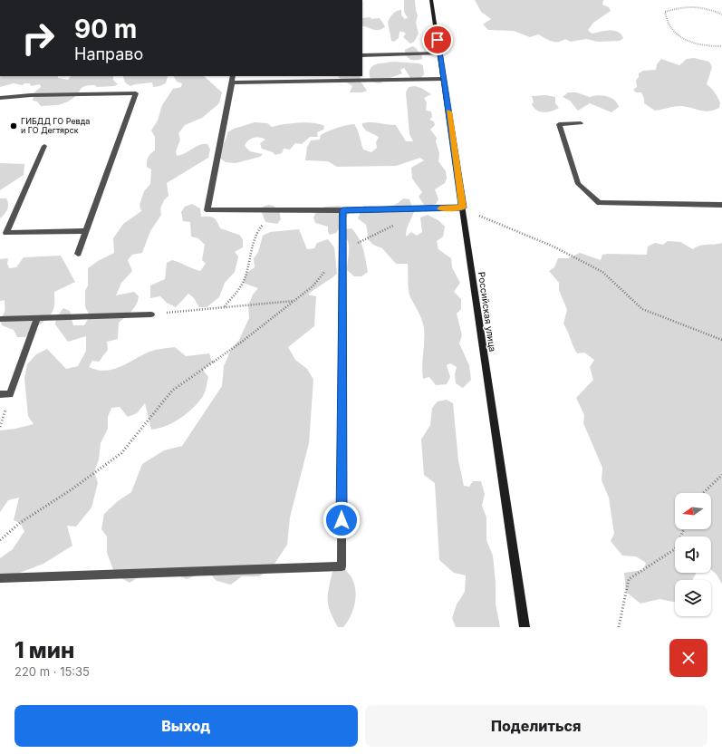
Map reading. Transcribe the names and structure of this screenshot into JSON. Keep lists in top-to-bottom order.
{
  "streets": {
    "main road": ["Российская улица"]
  },
  "places": ["ГИБДД ГО Ревда и ГО Дегтярск"],
  "north": "left",
  "page": {
    "turn": ["90 m", "Направо"],
    "heading": ["1 мин", "220 m · 15:35"],
    "buttons": ["Выход", "Поделиться"]
  }
}
